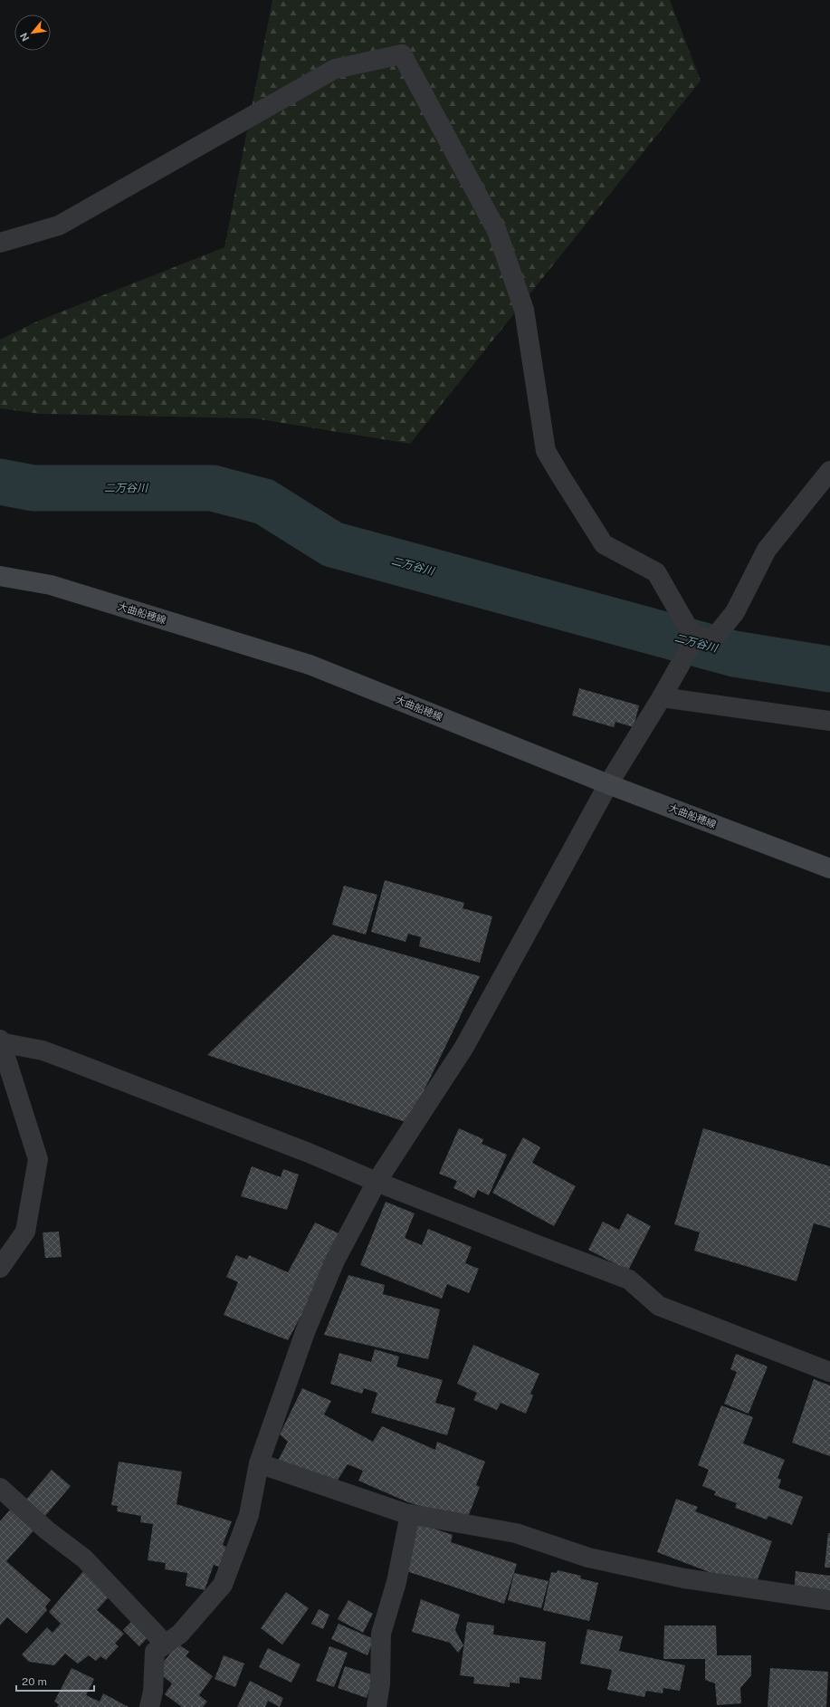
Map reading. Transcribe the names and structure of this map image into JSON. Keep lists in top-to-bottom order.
{
  "streets": {
    "main road": ["大曲船穂線"]
  },
  "water": ["二万谷川"],
  "scale_bar": "20 m",
  "north": "bottom left"
}
